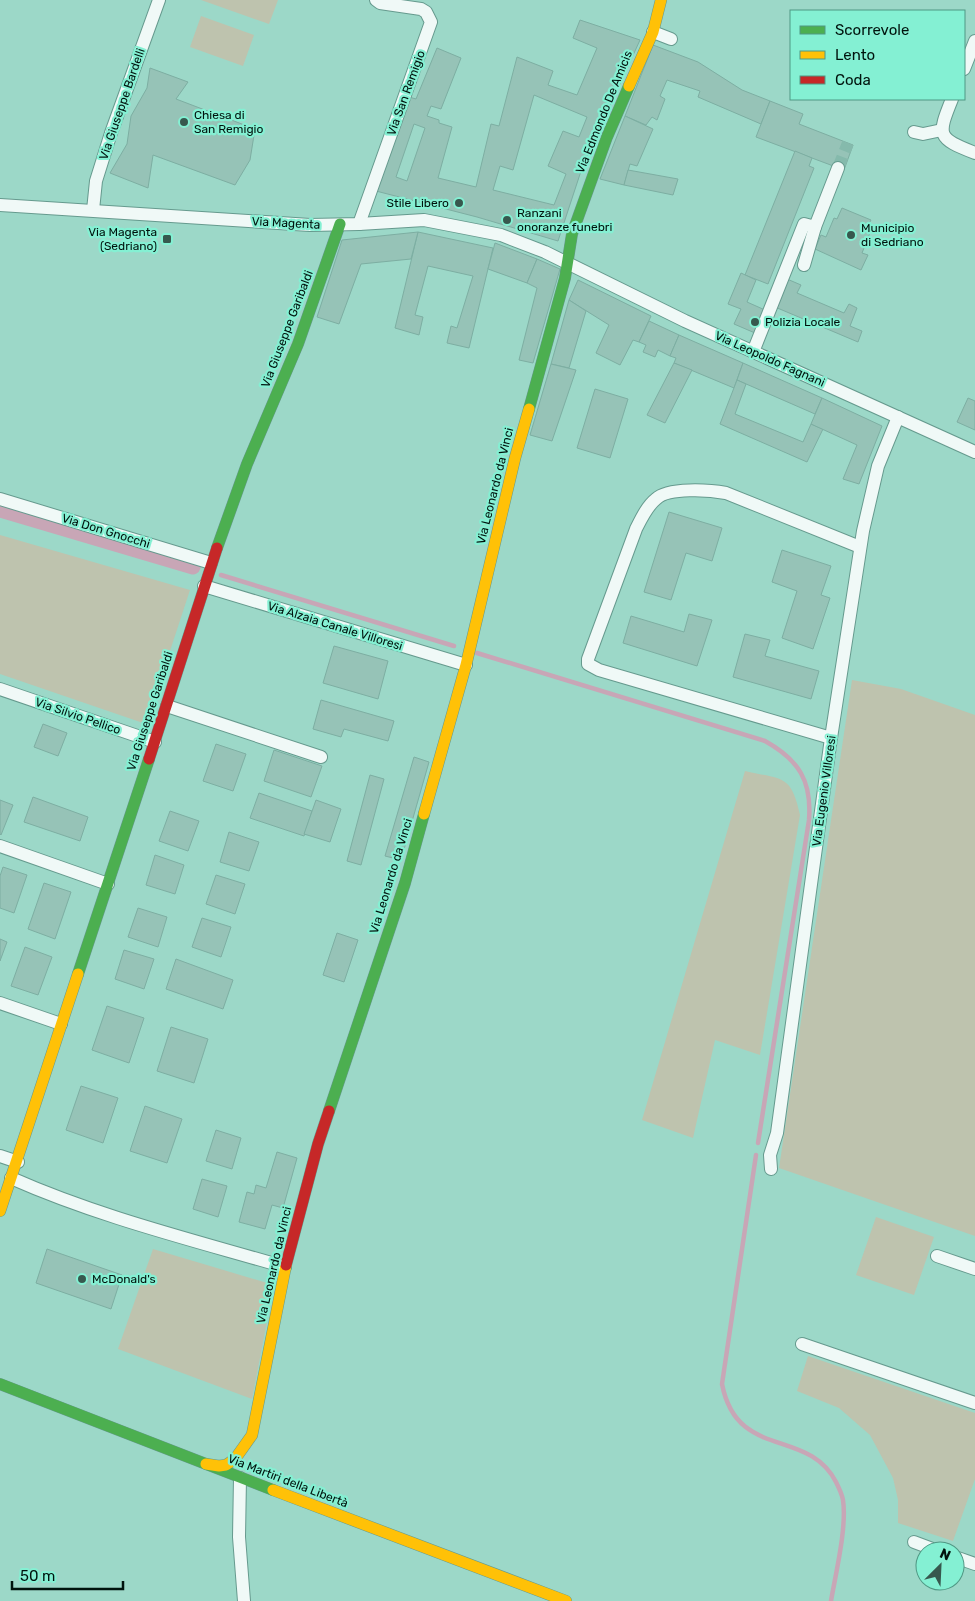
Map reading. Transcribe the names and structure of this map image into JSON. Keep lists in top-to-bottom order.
{
  "streets": {
    "street": [
      "Via San Remigio",
      "Via Giuseppe Bardelli",
      "Via Edmondo De Amicis",
      "Via Magenta",
      "Via Giuseppe Garibaldi",
      "Via Leopoldo Fagnani",
      "Via Leonardo da Vinci",
      "Via Don Gnocchi",
      "Via Alzaia Canale Villoresi",
      "Via Silvio Pellico",
      "Via Eugenio Villoresi",
      "Via Martiri della Libertà"
    ]
  },
  "crossings": [
    ["Via San Remigio", "Via Magenta"],
    ["Via Giuseppe Bardelli", "Via Magenta"],
    ["Via Edmondo De Amicis", "Via Magenta"],
    ["Via Edmondo De Amicis", "Via Leopoldo Fagnani"],
    ["Via Edmondo De Amicis", "Via Leonardo da Vinci"],
    ["Via Magenta", "Via Giuseppe Garibaldi"],
    ["Via Magenta", "Via Leopoldo Fagnani"],
    ["Via Magenta", "Via Leonardo da Vinci"],
    ["Via Giuseppe Garibaldi", "Via Don Gnocchi"],
    ["Via Giuseppe Garibaldi", "Via Alzaia Canale Villoresi"],
    ["Via Giuseppe Garibaldi", "Via Silvio Pellico"],
    ["Via Leopoldo Fagnani", "Via Leonardo da Vinci"],
    ["Via Leopoldo Fagnani", "Via Eugenio Villoresi"],
    ["Via Leonardo da Vinci", "Via Alzaia Canale Villoresi"],
    ["Via Leonardo da Vinci", "Via Martiri della Libertà"]
  ],
  "places": {
    "other": [
      "Chiesa di San Remigio",
      "Stile Libero",
      "Ranzani onoranze funebri",
      "Municipio di Sedriano",
      "Polizia Locale",
      "McDonald's"
    ],
    "transit": ["Via Magenta (Sedriano)"]
  },
  "legend": ["Scorrevole", "Lento", "Coda"],
  "scale_bar": "50 m",
  "north": "top right"
}
